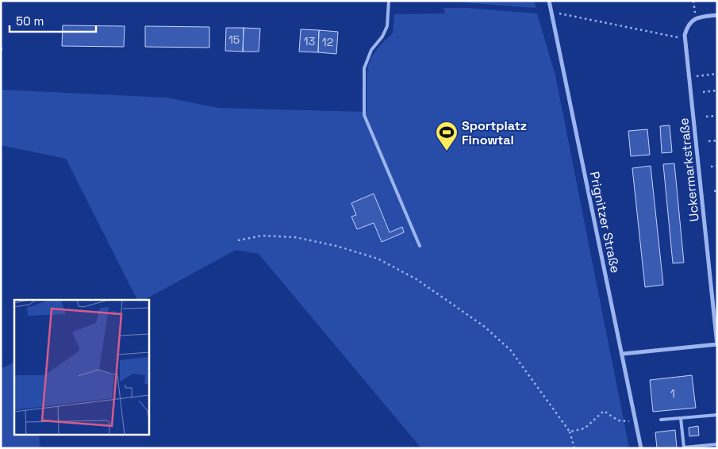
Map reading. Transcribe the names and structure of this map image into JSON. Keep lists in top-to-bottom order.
{
  "streets": {
    "street": ["Uckermarkstraße", "Prignitzer Straße"]
  },
  "places": {
    "sports": ["Sportplatz Finowtal"]
  },
  "house_numbers": [
    "15",
    "13",
    "12",
    "1"
  ],
  "scale_bar": "50 m"
}
